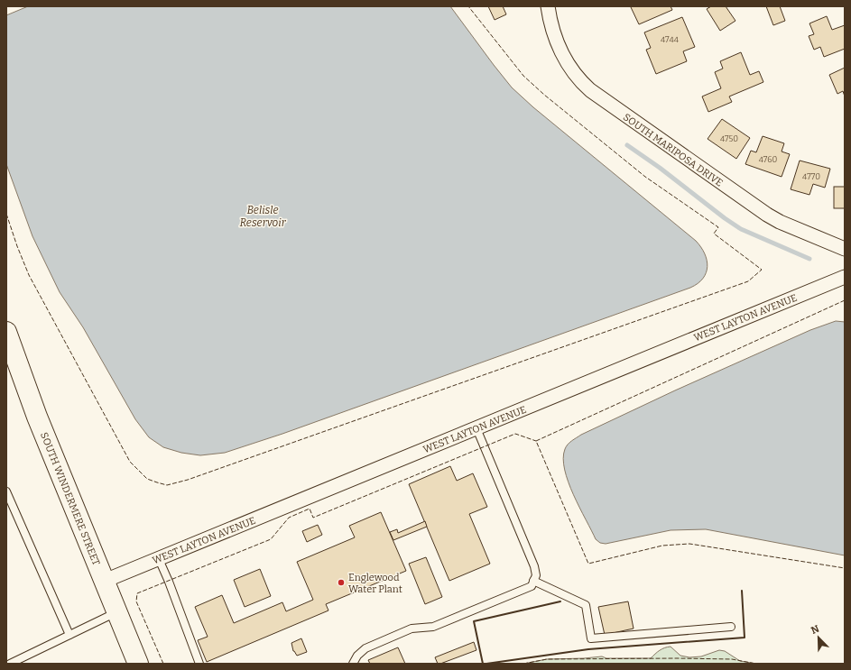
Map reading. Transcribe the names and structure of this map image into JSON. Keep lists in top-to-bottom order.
{
  "streets": {
    "street": ["SOUTH MARIPOSA DRIVE", "WEST LAYTON AVENUE", "SOUTH WINDERMERE STREET"]
  },
  "crossings": [
    ["WEST LAYTON AVENUE", "SOUTH WINDERMERE STREET"]
  ],
  "water": ["Belisle Reservoir"],
  "places": ["Englewood Water Plant"],
  "house_numbers": [
    "4744",
    "4750",
    "4760",
    "4770"
  ],
  "north": "top left"
}
